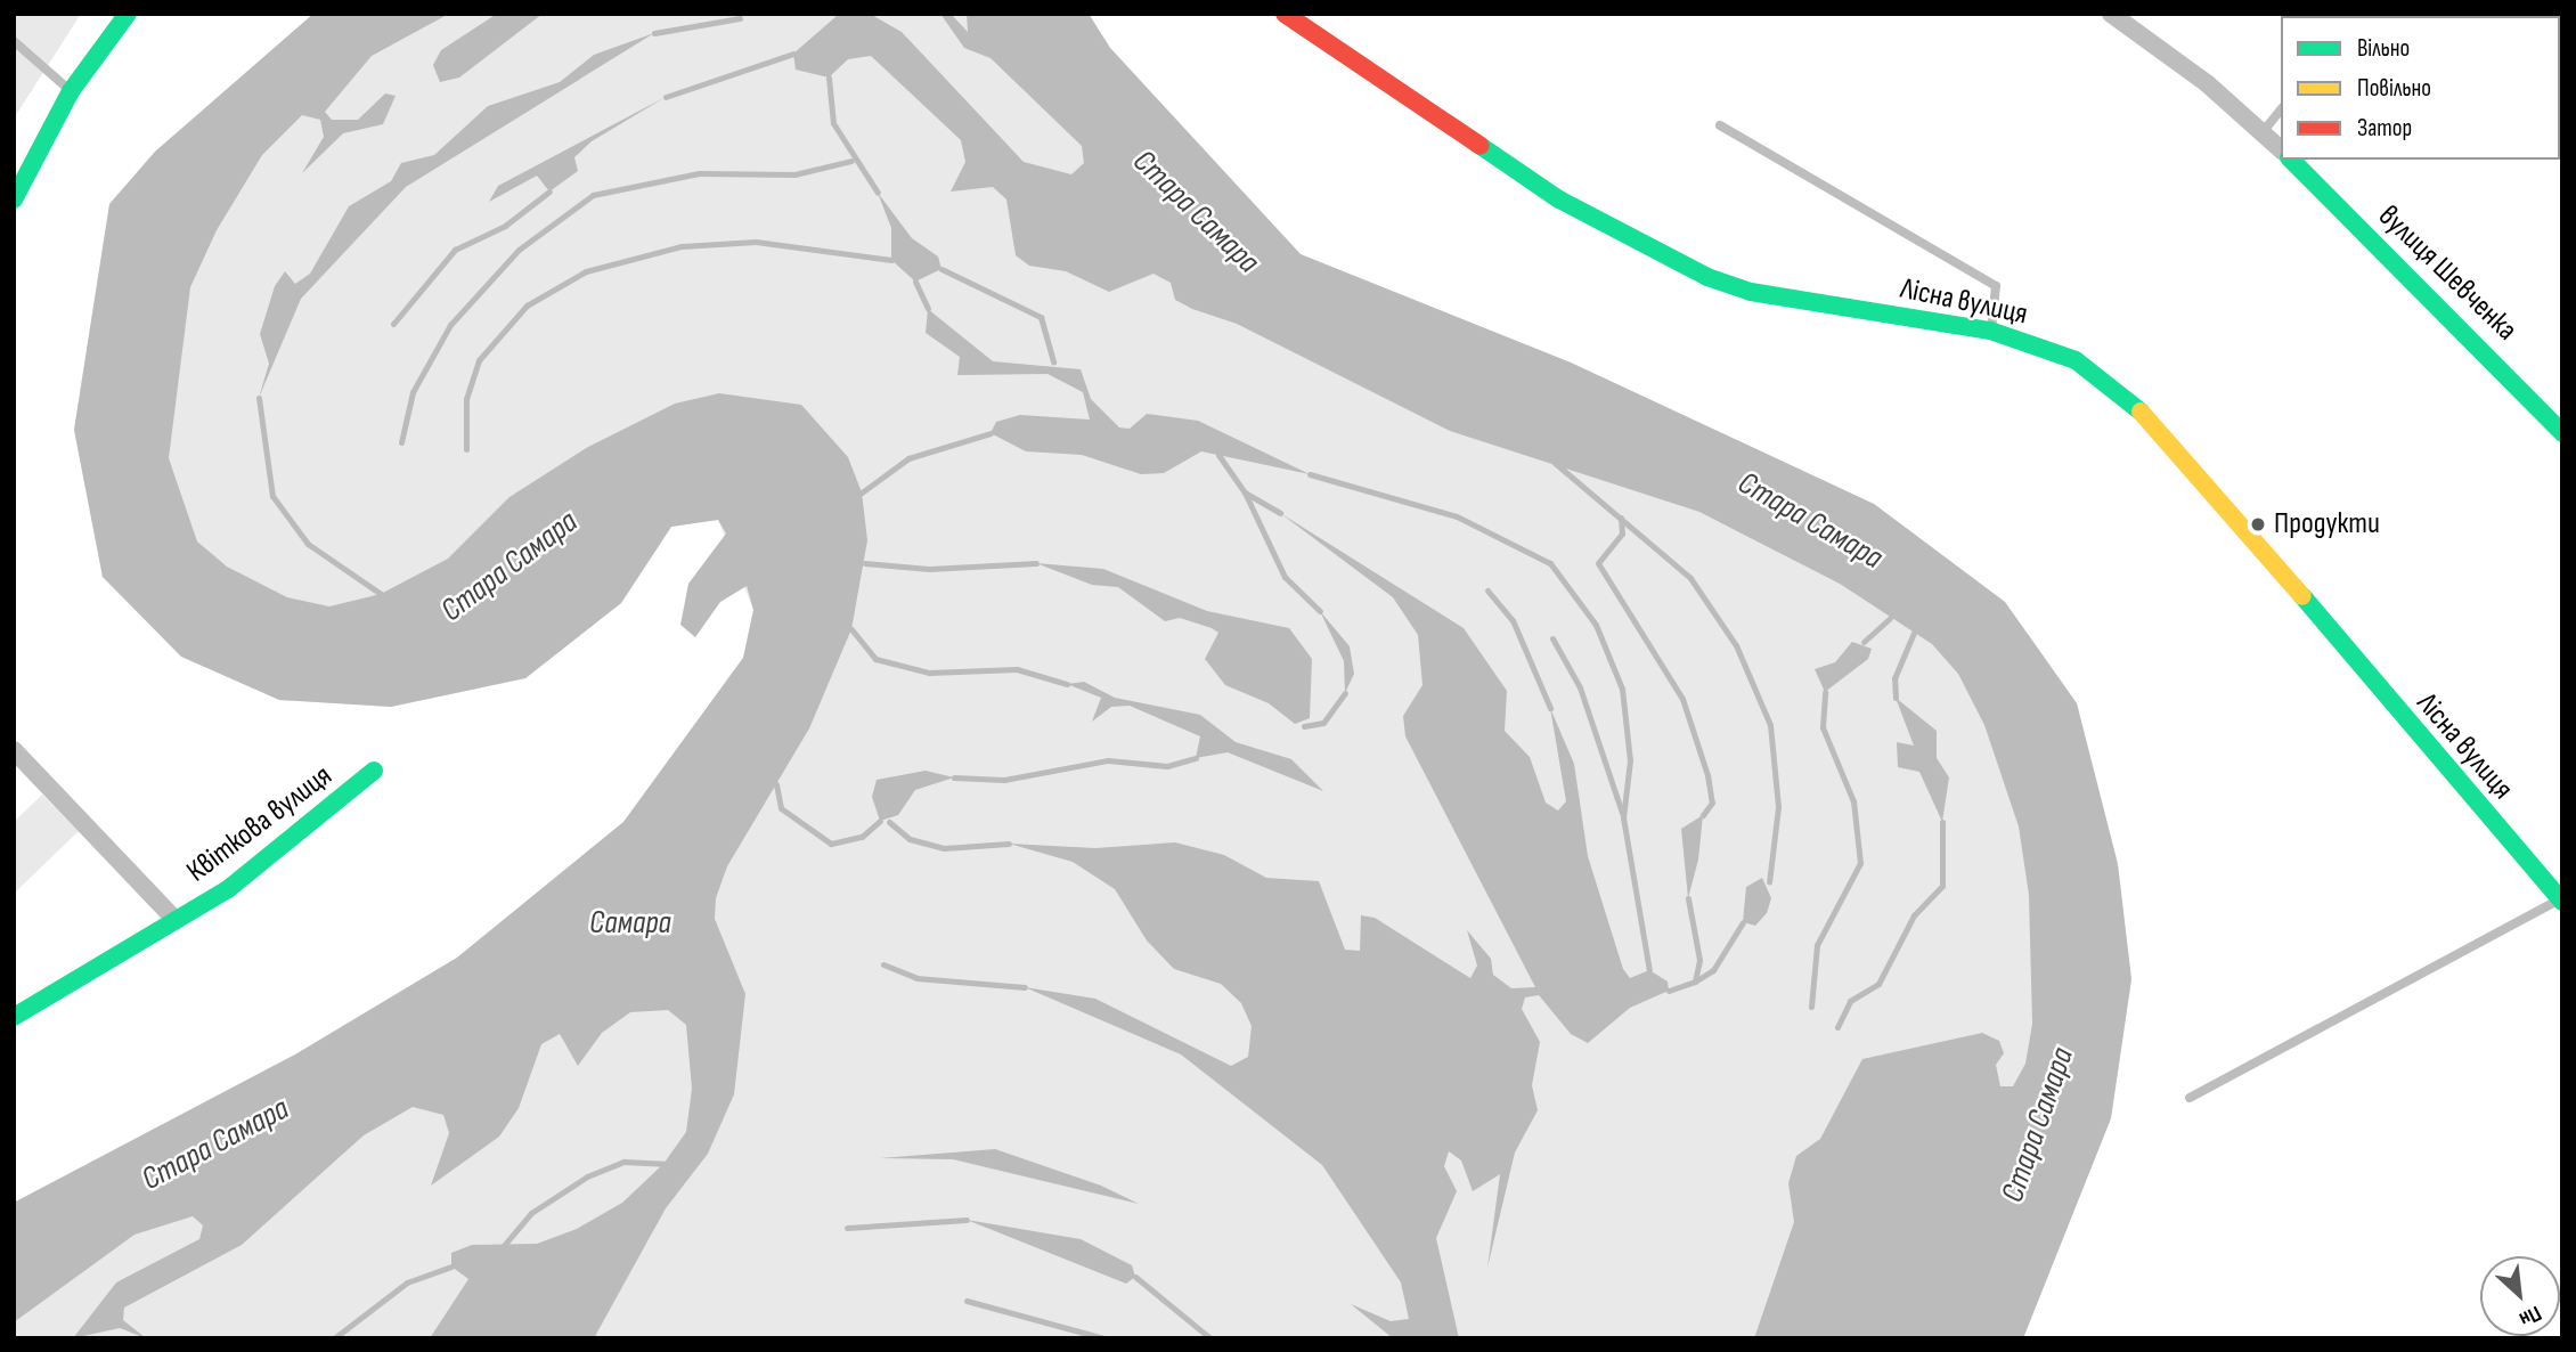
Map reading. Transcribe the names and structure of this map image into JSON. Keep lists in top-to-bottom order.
{
  "streets": {
    "street": ["вулиця Шевченка", "Лісна вулиця", "Квіткова вулиця"]
  },
  "water": ["Стара Самара", "Самара"],
  "places": ["Продукти"],
  "legend": ["Вільно", "Повільно", "Затор"],
  "north": "bottom right"
}
